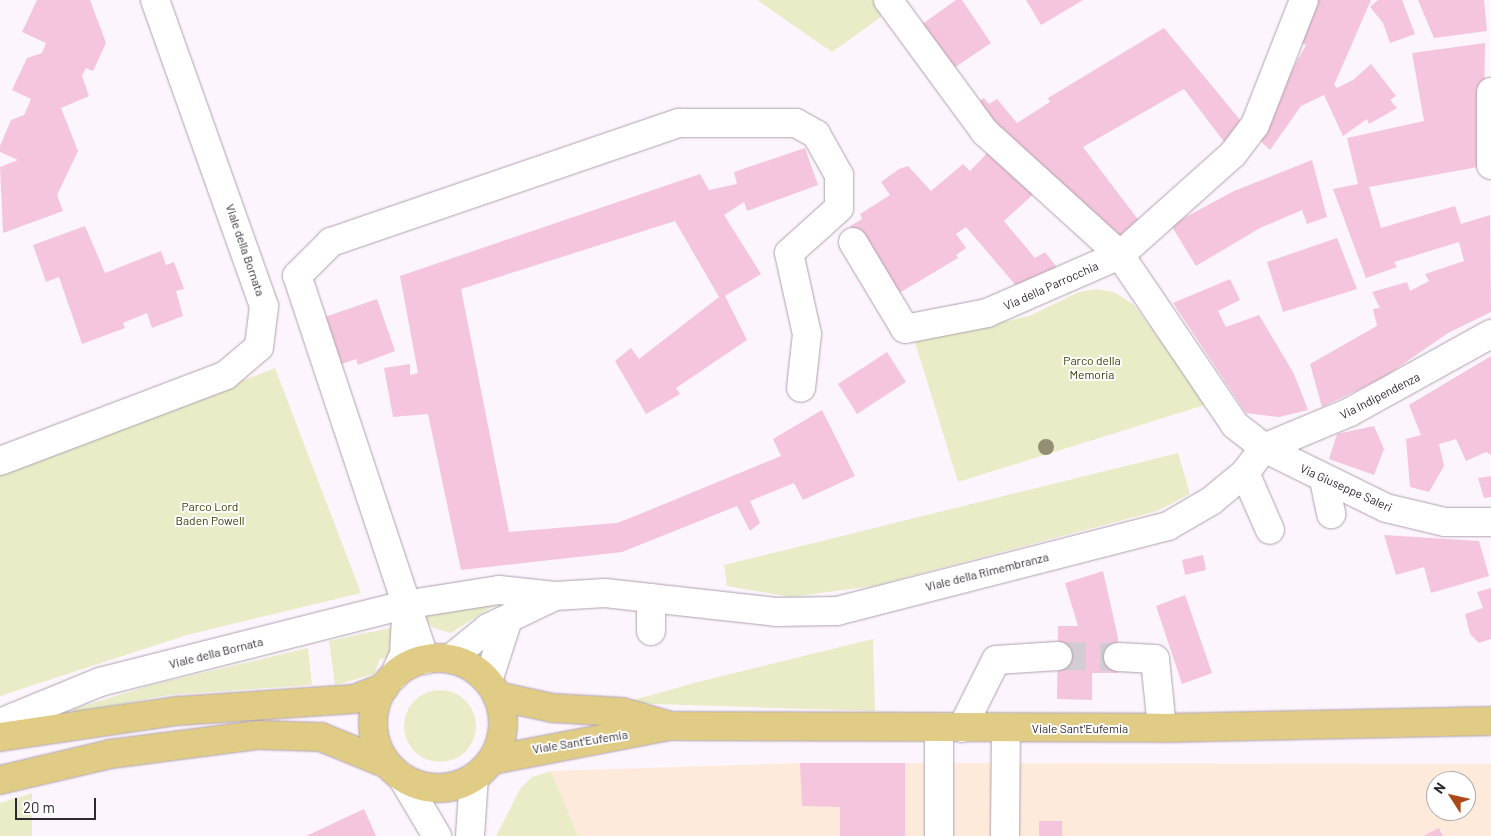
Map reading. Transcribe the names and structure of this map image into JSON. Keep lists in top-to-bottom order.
{
  "streets": {
    "main road": ["Viale della Bornata", "Viale Sant'Eufemia"],
    "street": [
      "Via della Parrocchia",
      "Via Indipendenza",
      "Via Giuseppe Saleri",
      "Viale della Rimembranza"
    ]
  },
  "crossings": [
    ["Viale della Bornata", "Viale della Rimembranza"],
    ["Viale della Bornata", "Viale Sant'Eufemia"],
    ["Via Indipendenza", "Via Giuseppe Saleri"],
    ["Via Indipendenza", "Viale della Rimembranza"],
    ["Via Giuseppe Saleri", "Viale della Rimembranza"]
  ],
  "parks": ["Parco della Memoria", "Parco Lord Baden Powell"],
  "scale_bar": "20 m",
  "north": "top left"
}
